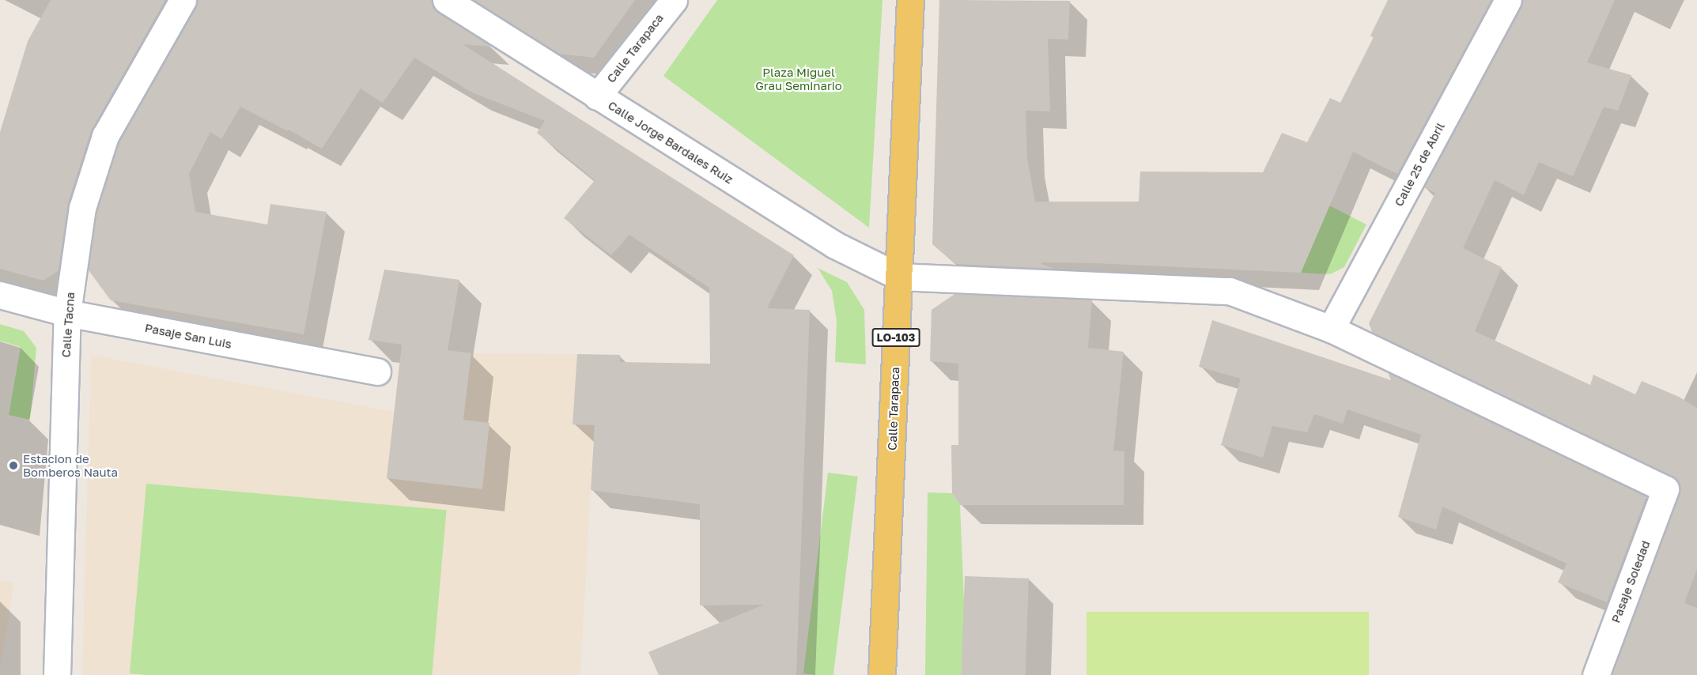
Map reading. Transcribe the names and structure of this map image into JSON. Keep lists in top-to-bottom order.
{
  "streets": {
    "main road": ["Calle Tarapaca", "LO-103"],
    "street": [
      "Calle Jorge Bardales Ruiz",
      "Calle 25 de Abril",
      "Calle Tacna",
      "Pasaje San Luis",
      "Pasaje Soledad"
    ]
  },
  "crossings": [
    ["Calle Tarapaca", "Calle Jorge Bardales Ruiz"],
    ["Calle 25 de Abril", "Pasaje Soledad"],
    ["Calle Tacna", "Pasaje San Luis"]
  ],
  "parks": ["Plaza Miguel Grau Seminario"],
  "places": ["Estacion de Bomberos Nauta"]
}
